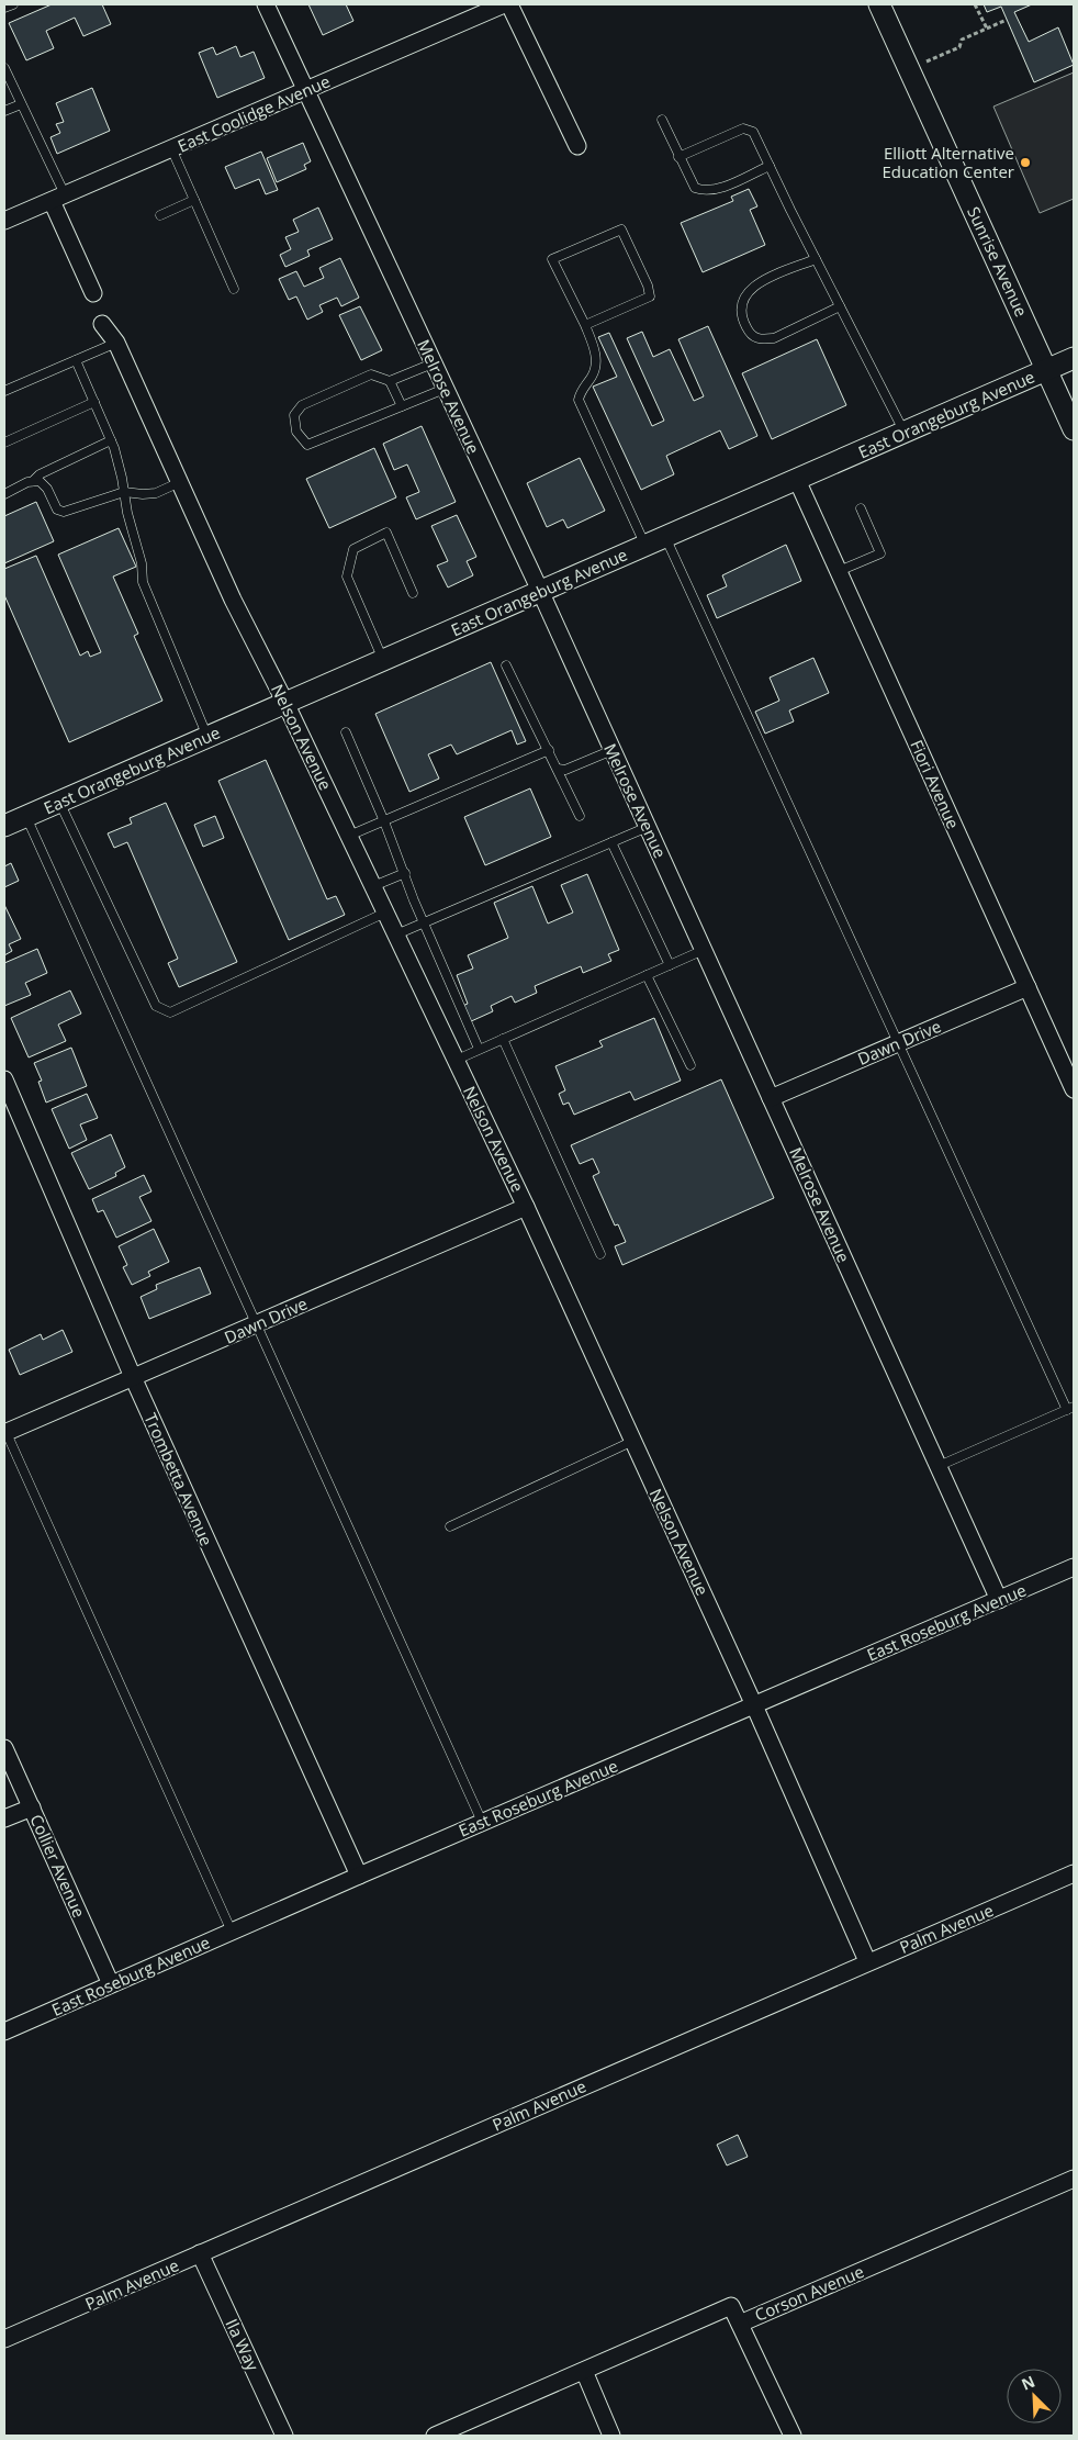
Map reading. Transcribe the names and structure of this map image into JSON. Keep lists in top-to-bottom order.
{
  "streets": {
    "street": [
      "East Coolidge Avenue",
      "Sunrise Avenue",
      "Melrose Avenue",
      "East Orangeburg Avenue",
      "Nelson Avenue",
      "Fiori Avenue",
      "Dawn Drive",
      "Trombetta Avenue",
      "East Roseburg Avenue",
      "Collier Avenue",
      "Palm Avenue",
      "Corson Avenue",
      "Ila Way"
    ]
  },
  "crossings": [
    ["East Coolidge Avenue", "Melrose Avenue"],
    ["Sunrise Avenue", "East Orangeburg Avenue"],
    ["Melrose Avenue", "East Orangeburg Avenue"],
    ["Melrose Avenue", "Dawn Drive"],
    ["Melrose Avenue", "East Roseburg Avenue"],
    ["East Orangeburg Avenue", "Nelson Avenue"],
    ["East Orangeburg Avenue", "Fiori Avenue"],
    ["Nelson Avenue", "Dawn Drive"],
    ["Nelson Avenue", "East Roseburg Avenue"],
    ["Nelson Avenue", "Palm Avenue"],
    ["Fiori Avenue", "Dawn Drive"],
    ["Dawn Drive", "Trombetta Avenue"],
    ["Trombetta Avenue", "East Roseburg Avenue"],
    ["East Roseburg Avenue", "Collier Avenue"],
    ["Palm Avenue", "Ila Way"]
  ],
  "places": ["Elliott Alternative Education Center"],
  "north": "top left"
}
